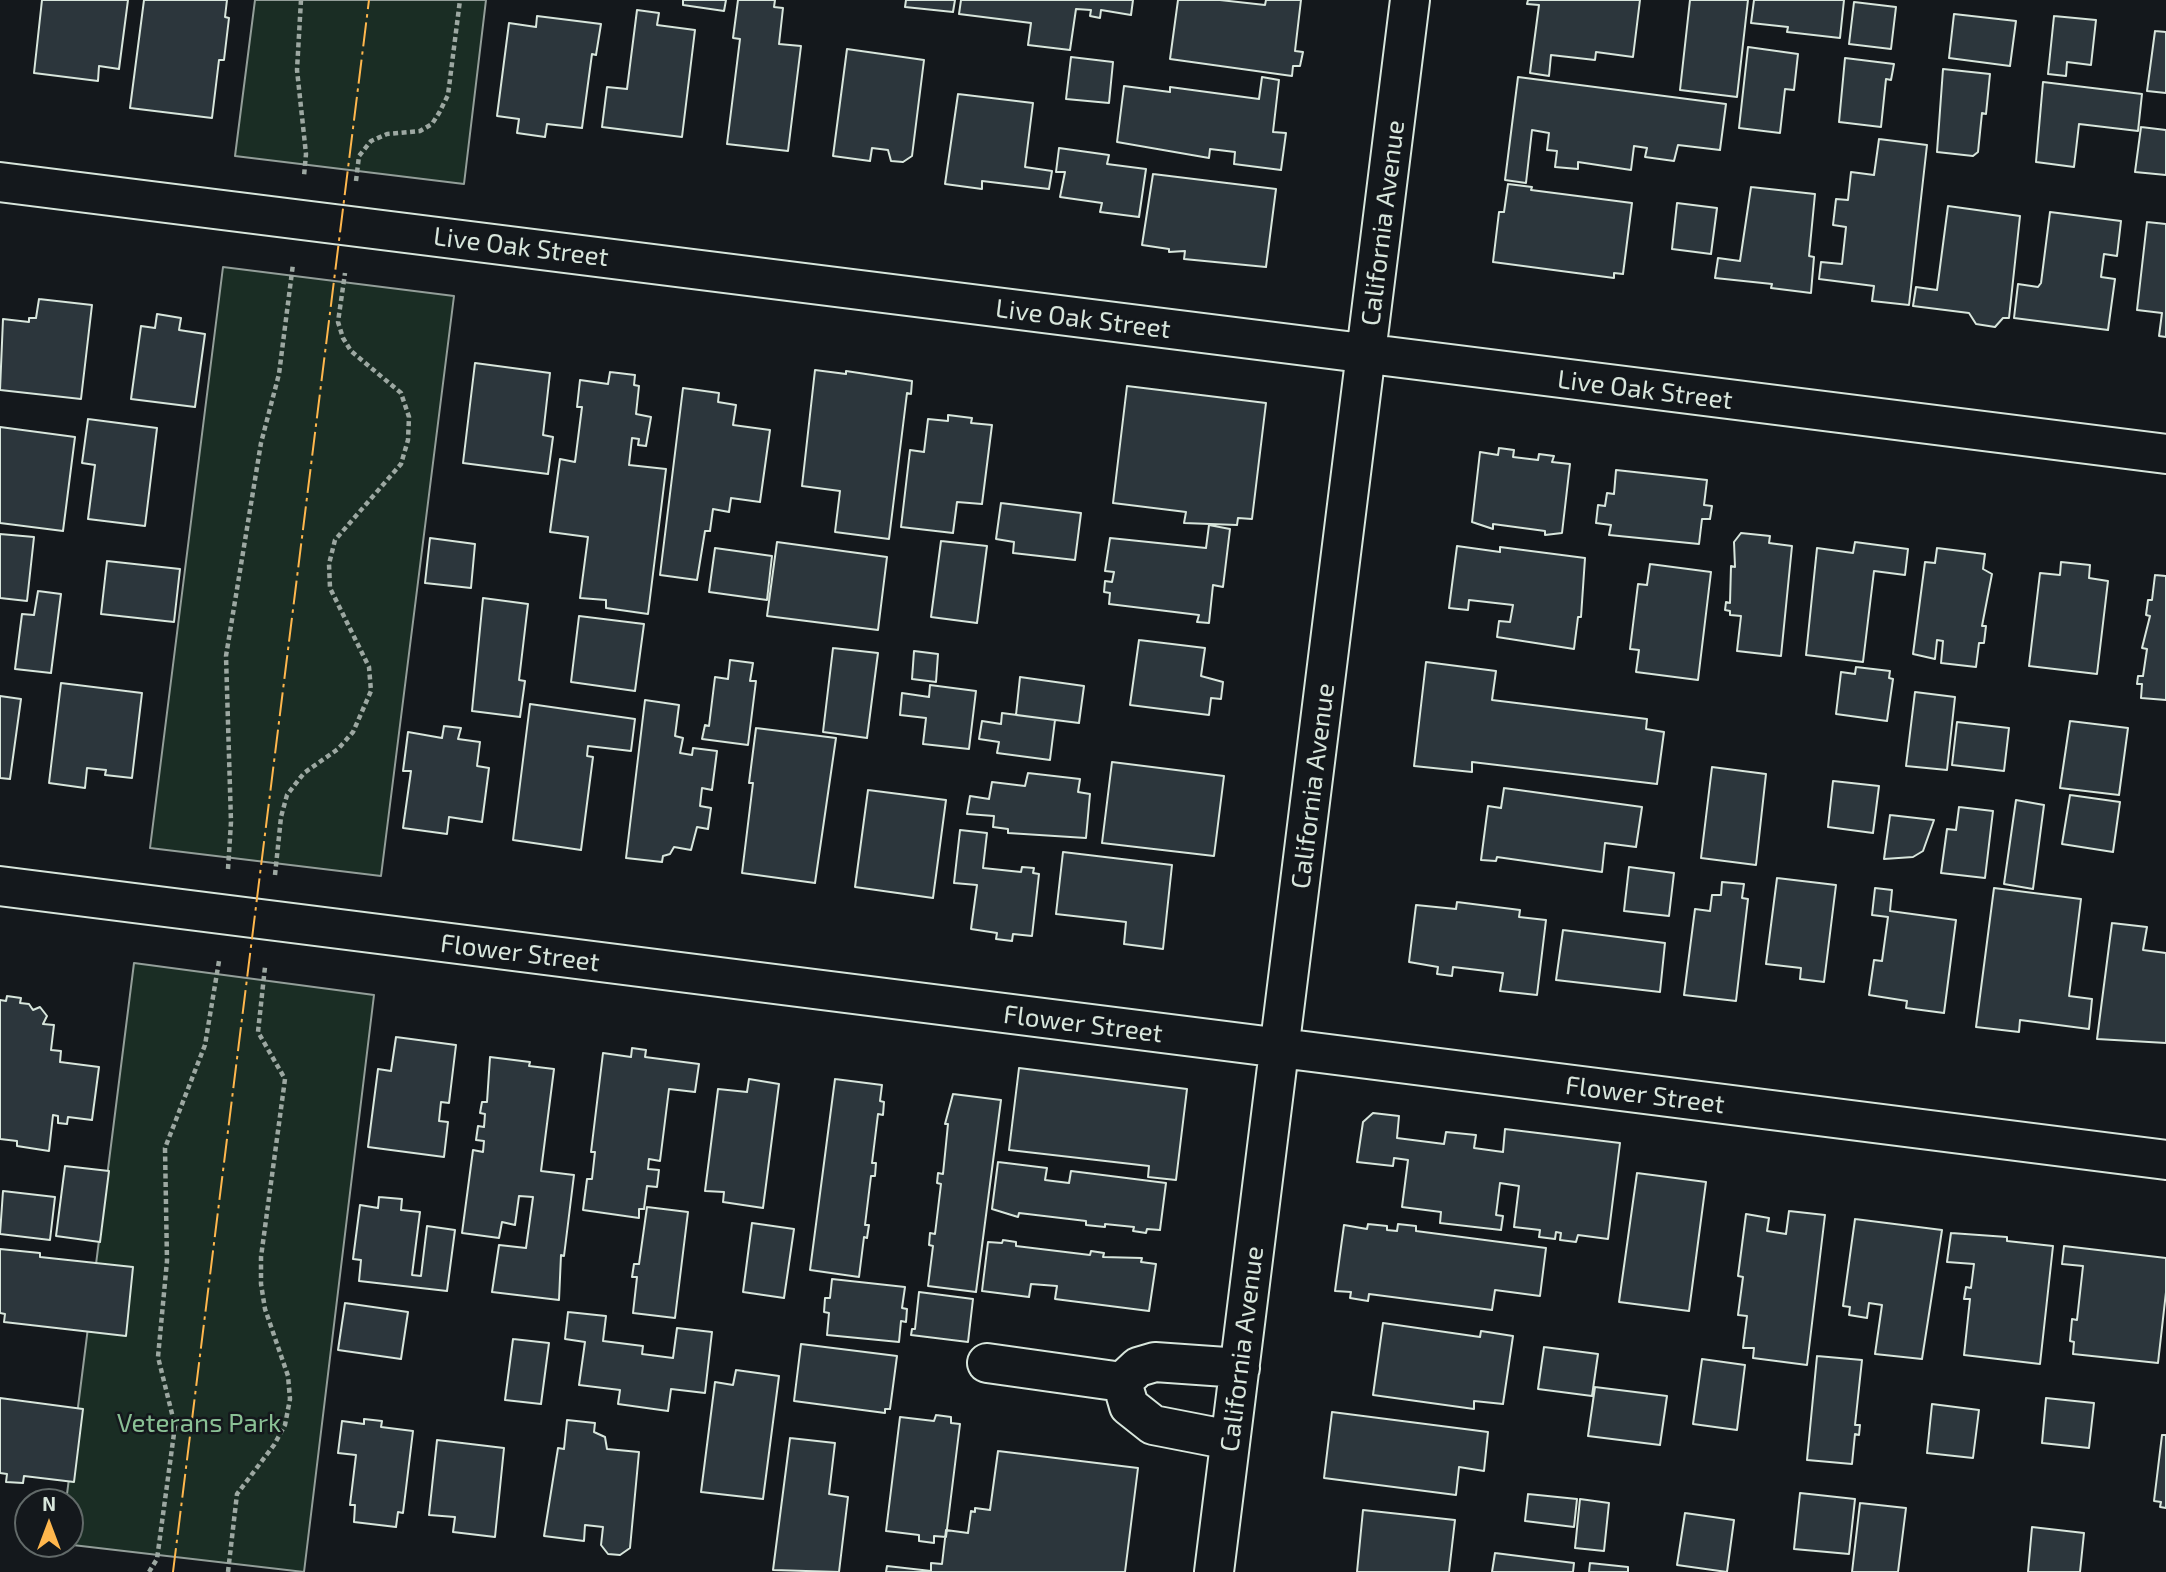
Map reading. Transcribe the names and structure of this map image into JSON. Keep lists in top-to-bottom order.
{
  "streets": {
    "street": ["California Avenue", "Live Oak Street", "Flower Street"]
  },
  "crossings": [
    ["California Avenue", "Live Oak Street"],
    ["California Avenue", "Flower Street"]
  ],
  "parks": ["Veterans Park"],
  "north": "top"
}
